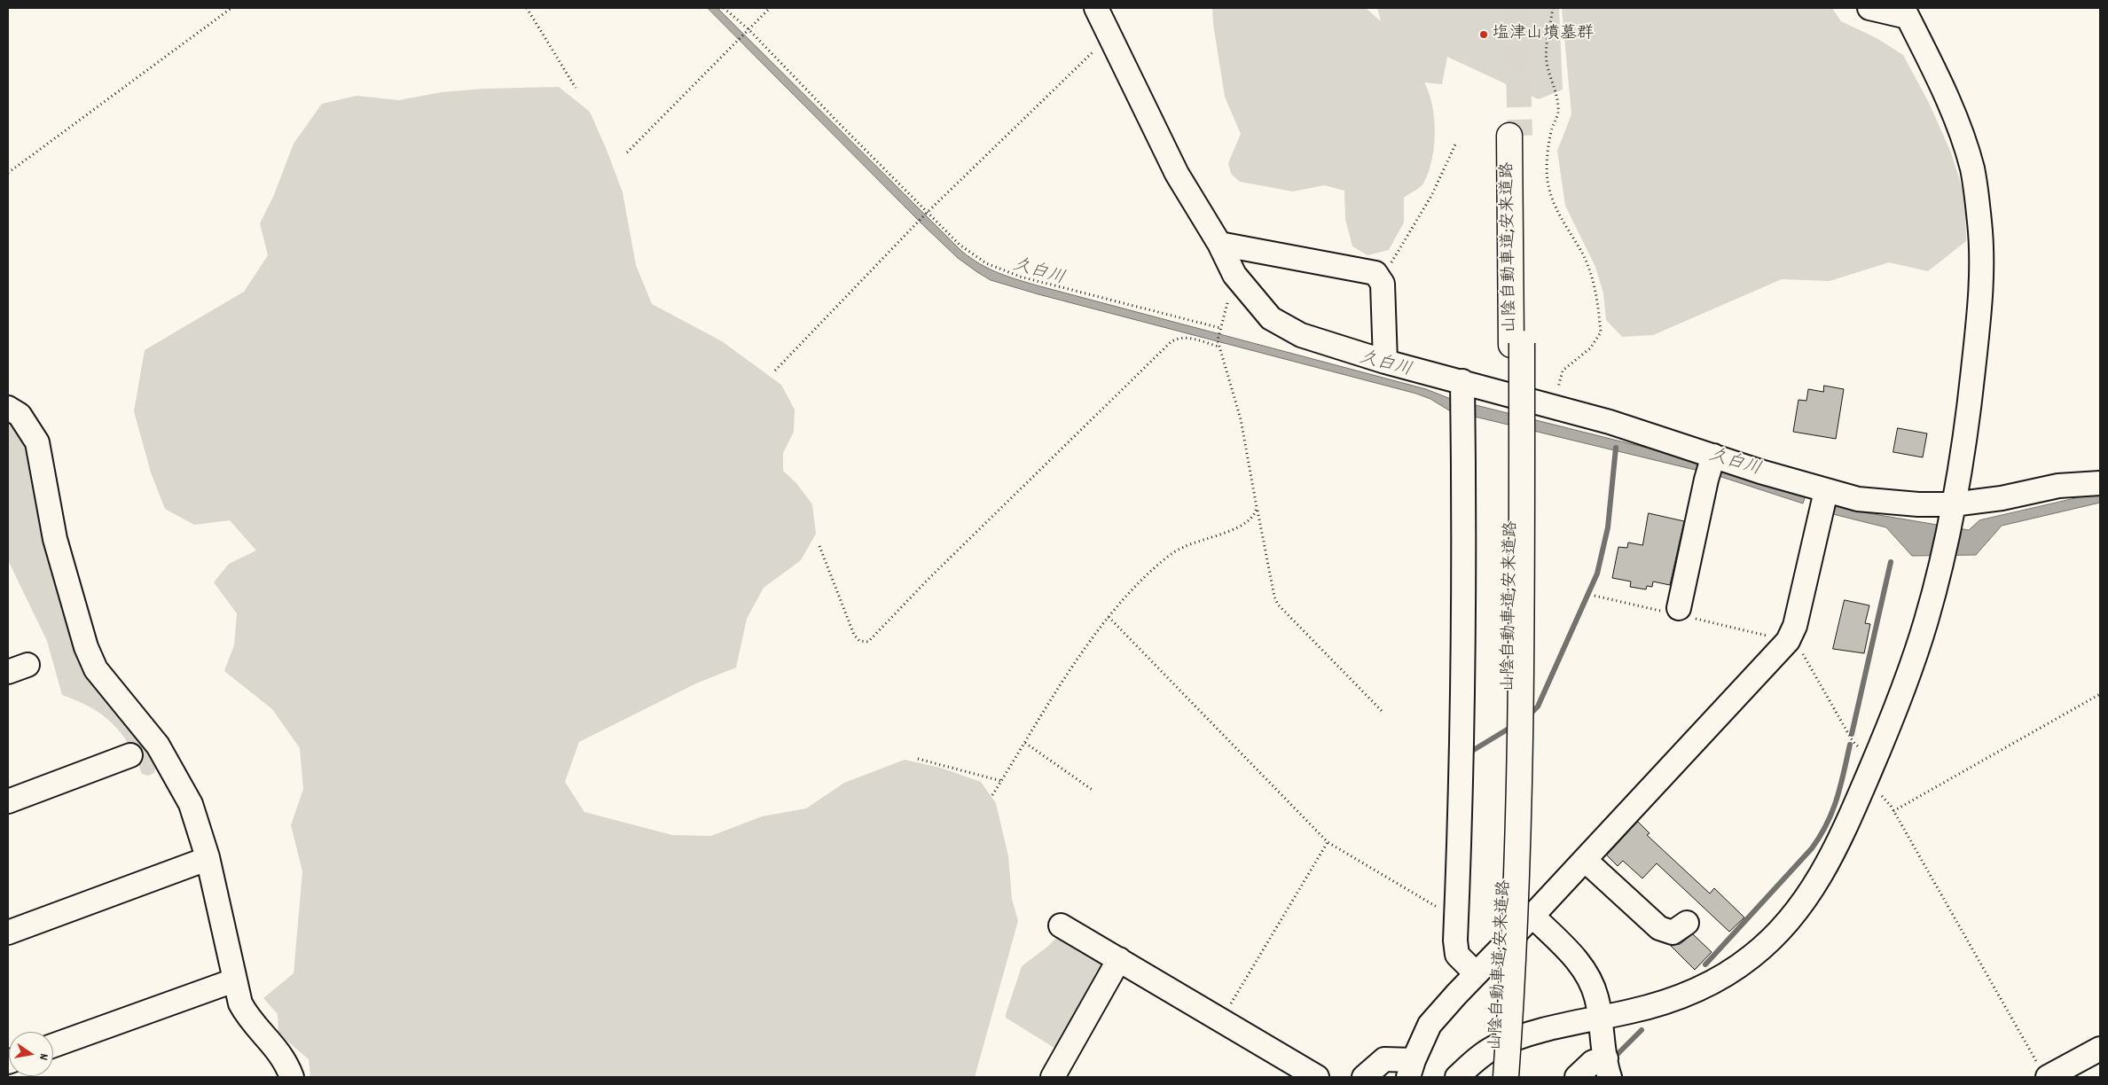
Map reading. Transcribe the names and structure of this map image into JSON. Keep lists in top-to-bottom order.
{
  "streets": {
    "highway": ["山陰自動車道;安来道路"]
  },
  "water": ["久白川"],
  "places": ["塩津山墳墓群"],
  "north": "right"
}
